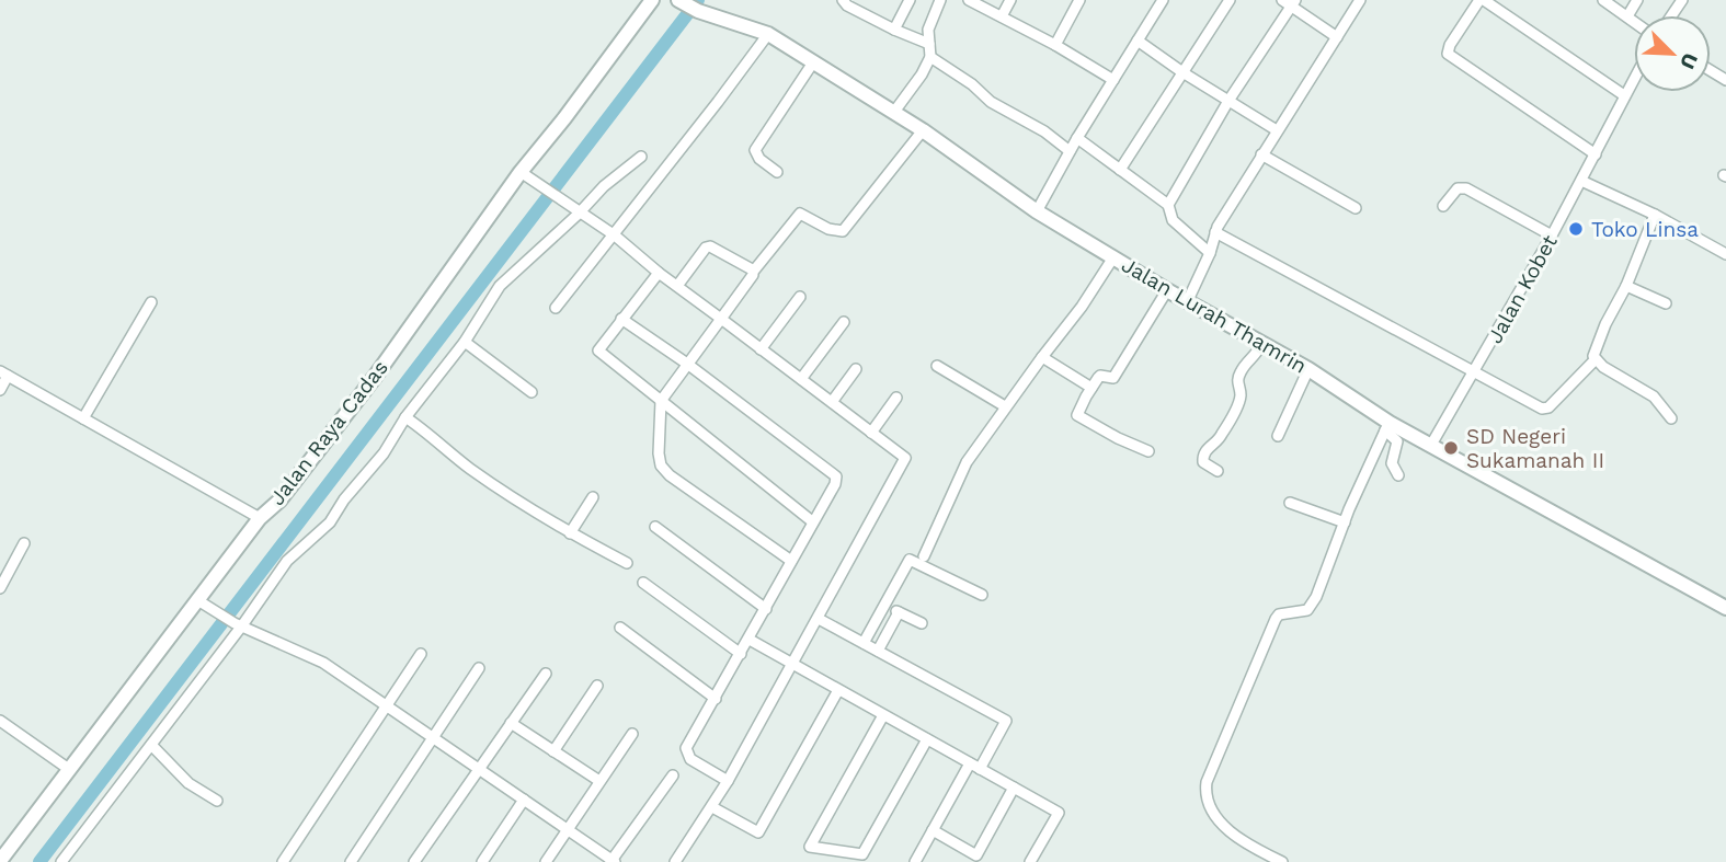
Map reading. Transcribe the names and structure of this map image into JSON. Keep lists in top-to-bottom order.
{
  "streets": {
    "street": ["Jalan Kobet", "Jalan Lurah Thamrin", "Jalan Raya Cadas"]
  },
  "crossings": [
    ["Jalan Kobet", "Jalan Lurah Thamrin"]
  ],
  "places": ["Toko Linsa", "SD Negeri Sukamanah II"],
  "north": "bottom right"
}
